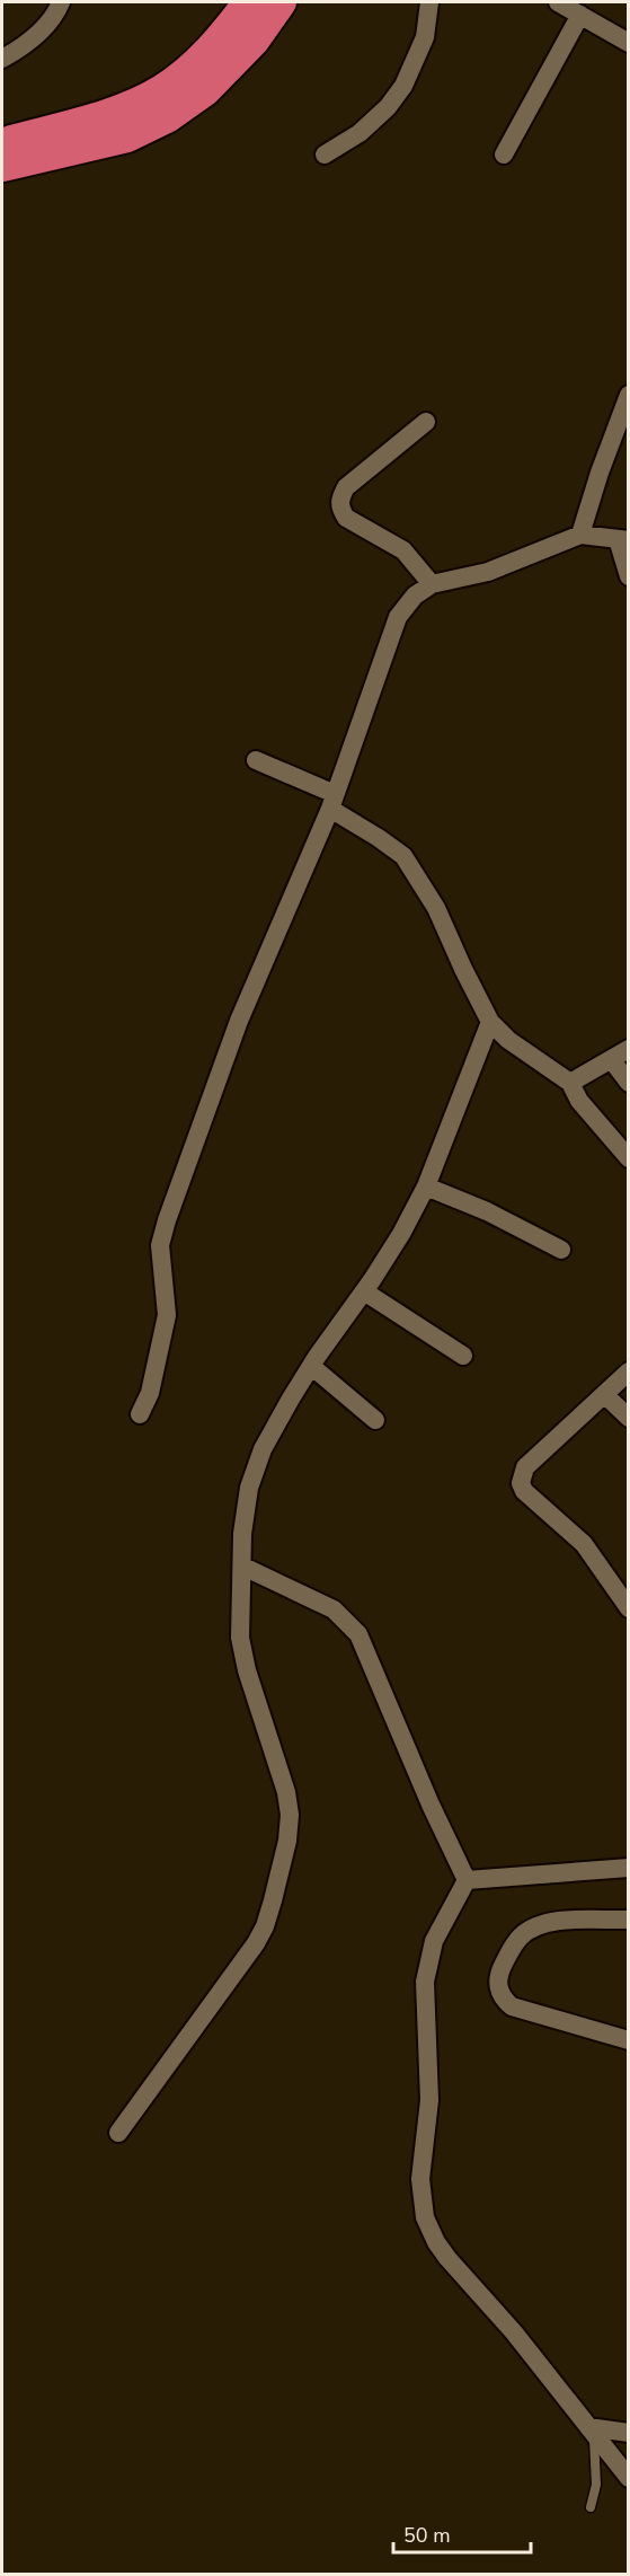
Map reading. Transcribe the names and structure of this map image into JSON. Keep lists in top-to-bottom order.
{
  "scale_bar": "50 m"
}
